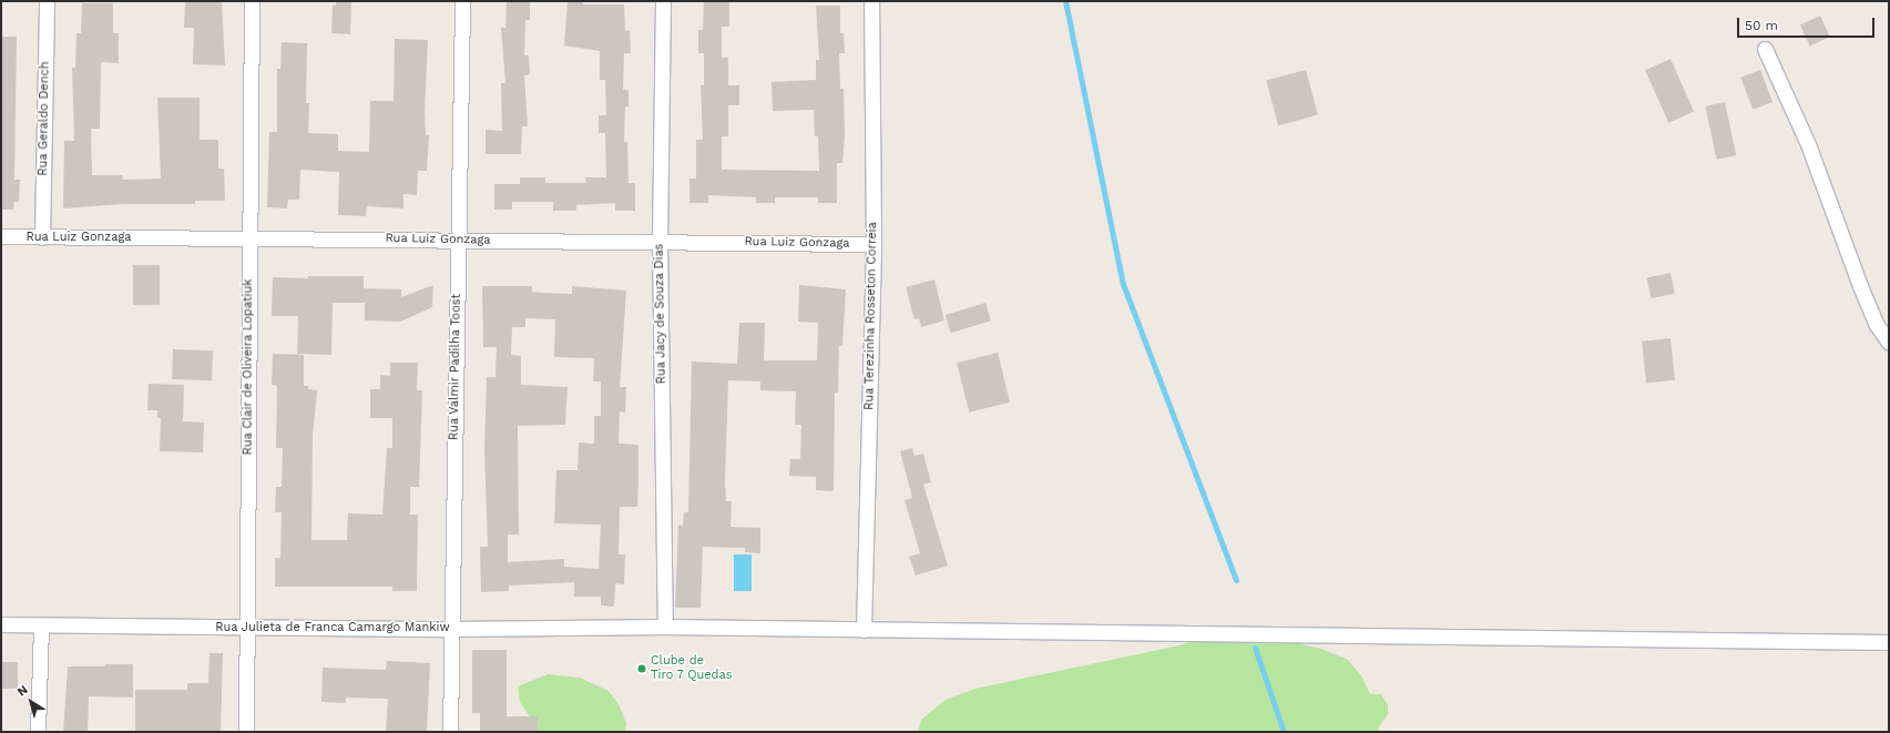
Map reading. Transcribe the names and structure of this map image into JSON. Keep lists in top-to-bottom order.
{
  "streets": {
    "street": [
      "Rua Geraldo Dench",
      "Rua Luiz Gonzaga",
      "Rua Jacy de Souza Dias",
      "Rua Terezinha Rosseton Correia",
      "Rua Clair de Oliveira Lopatiuk",
      "Rua Valmir Padilha Toost",
      "Rua Julieta de Franca Camargo Mankiw"
    ]
  },
  "crossings": [
    ["Rua Geraldo Dench", "Rua Luiz Gonzaga"],
    ["Rua Luiz Gonzaga", "Rua Jacy de Souza Dias"],
    ["Rua Luiz Gonzaga", "Rua Terezinha Rosseton Correia"],
    ["Rua Luiz Gonzaga", "Rua Clair de Oliveira Lopatiuk"],
    ["Rua Luiz Gonzaga", "Rua Valmir Padilha Toost"],
    ["Rua Jacy de Souza Dias", "Rua Julieta de Franca Camargo Mankiw"],
    ["Rua Terezinha Rosseton Correia", "Rua Julieta de Franca Camargo Mankiw"],
    ["Rua Clair de Oliveira Lopatiuk", "Rua Julieta de Franca Camargo Mankiw"],
    ["Rua Valmir Padilha Toost", "Rua Julieta de Franca Camargo Mankiw"]
  ],
  "places": ["Clube de Tiro 7 Quedas"],
  "scale_bar": "50 m",
  "north": "top left"
}
